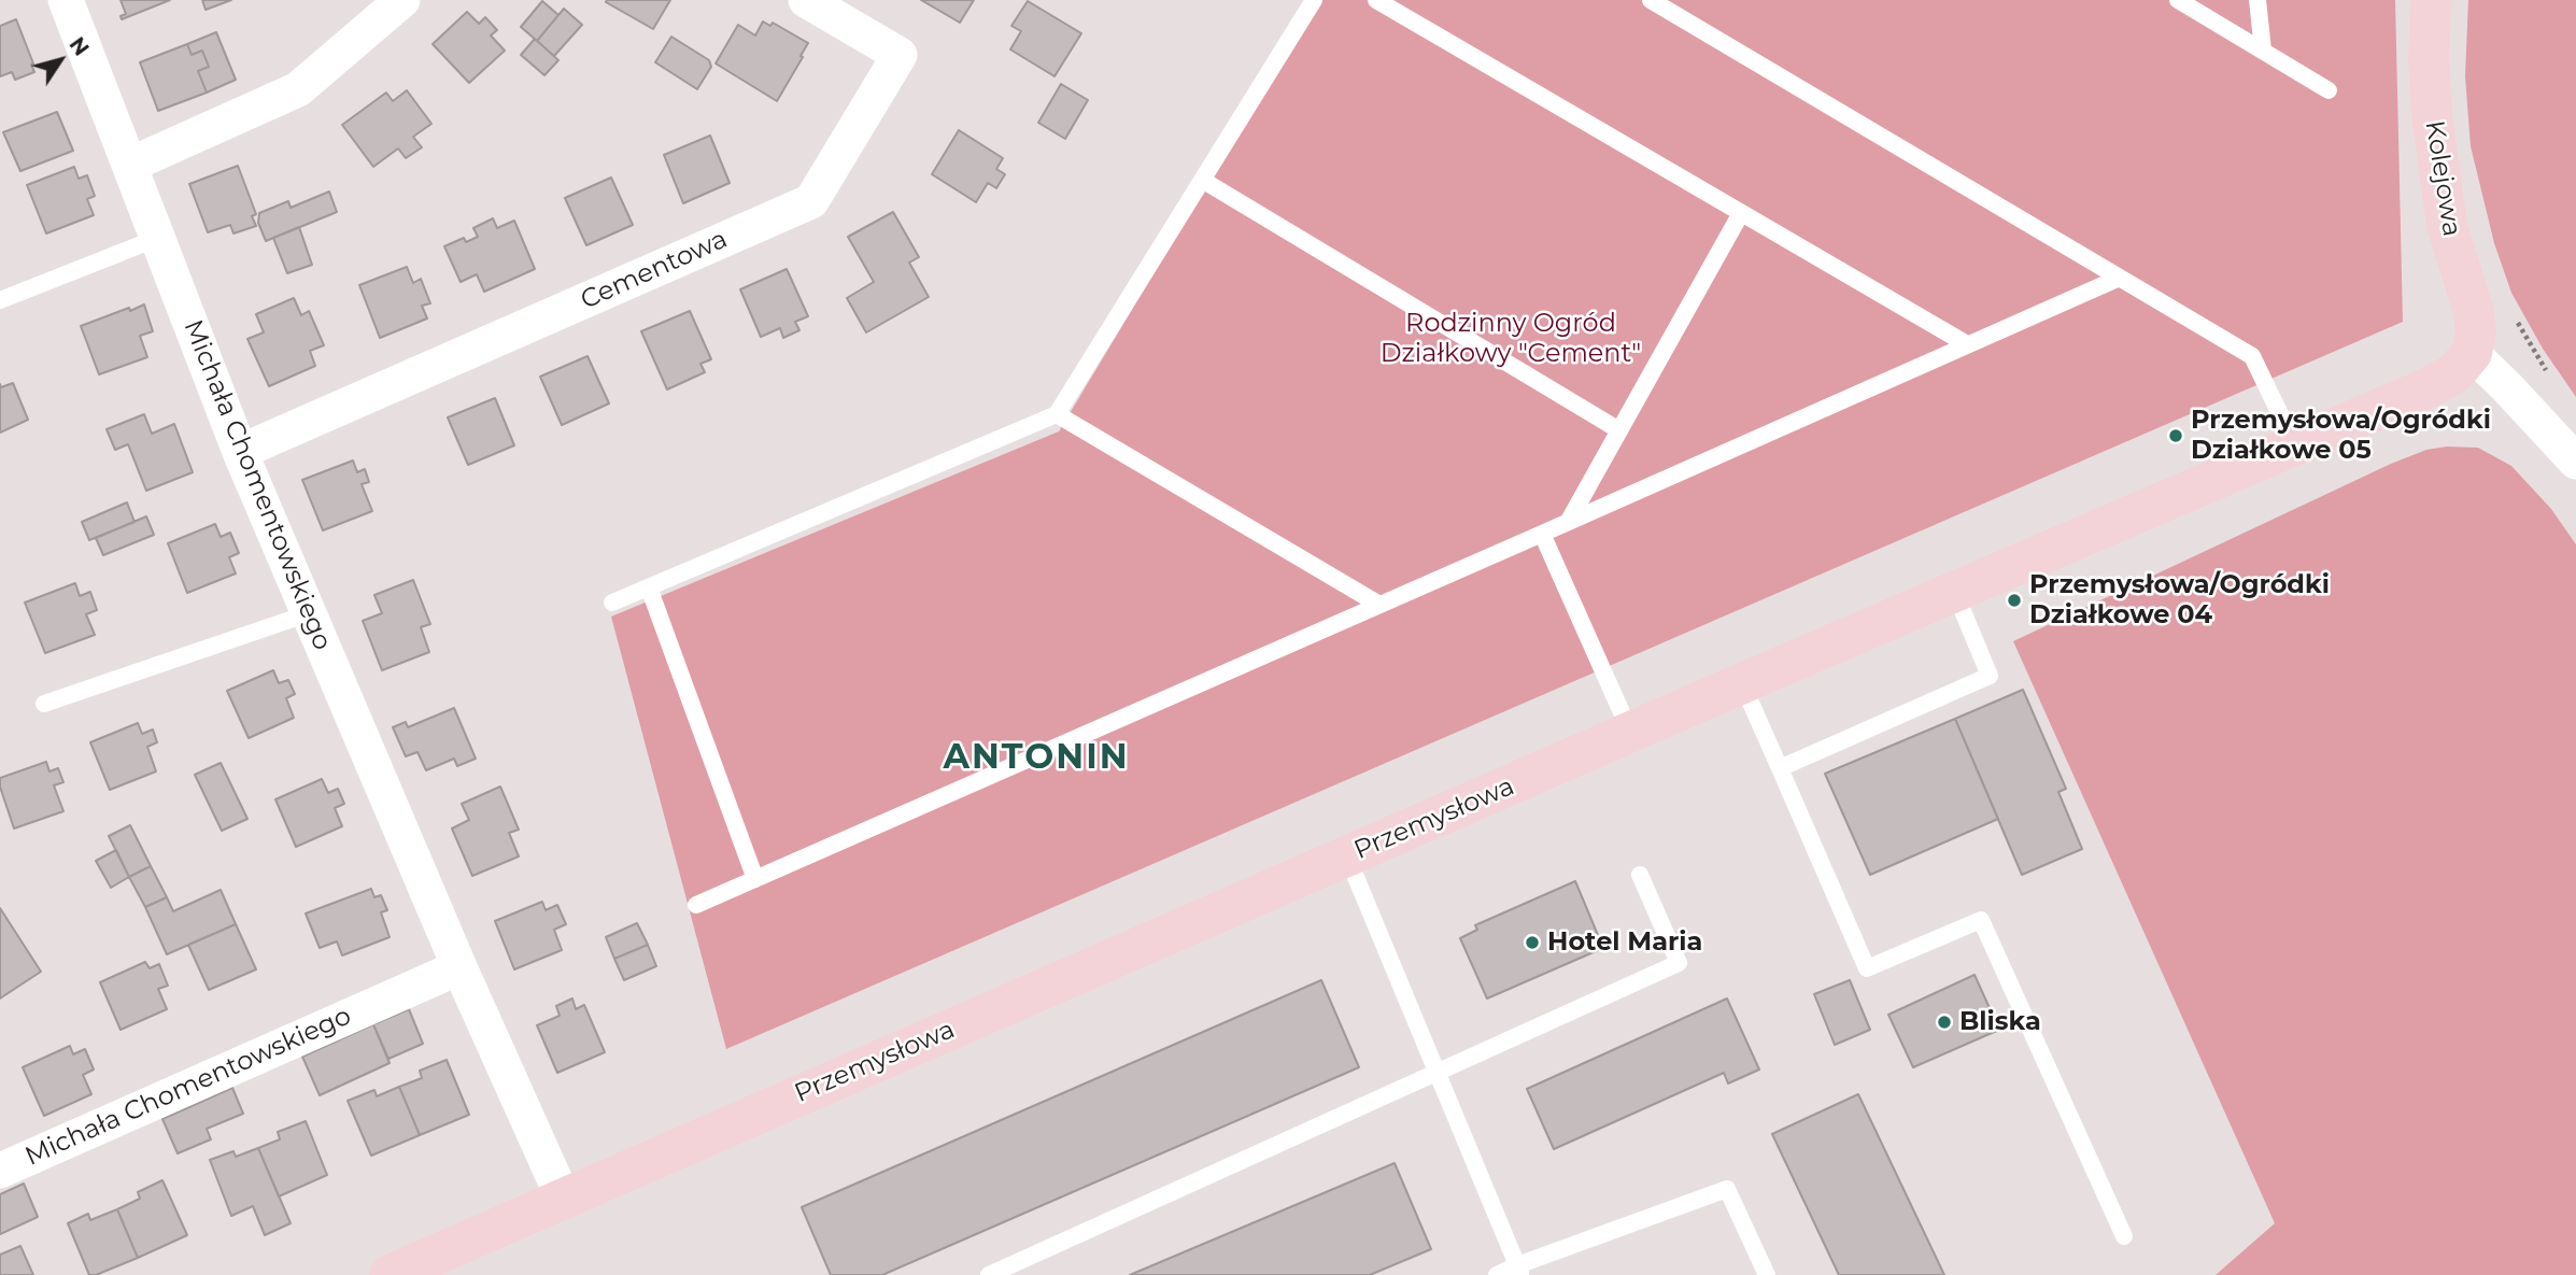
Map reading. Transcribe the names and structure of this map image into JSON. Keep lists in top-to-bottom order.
{
  "streets": {
    "main road": ["Kolejowa", "Przemysłowa"],
    "street": ["Cementowa", "Michała Chomentowskiego"]
  },
  "crossings": [
    ["Kolejowa", "Przemysłowa"],
    ["Cementowa", "Michała Chomentowskiego"],
    ["Michała Chomentowskiego", "Przemysłowa"]
  ],
  "districts": ["ANTONIN"],
  "parks": ["Rodzinny Ogród Działkowy \"Cement\""],
  "places": [
    "Przemysłowa/Ogródki Działkowe 05",
    "Przemysłowa/Ogródki Działkowe 04",
    "Hotel Maria",
    "Bliska"
  ],
  "north": "top right"
}
